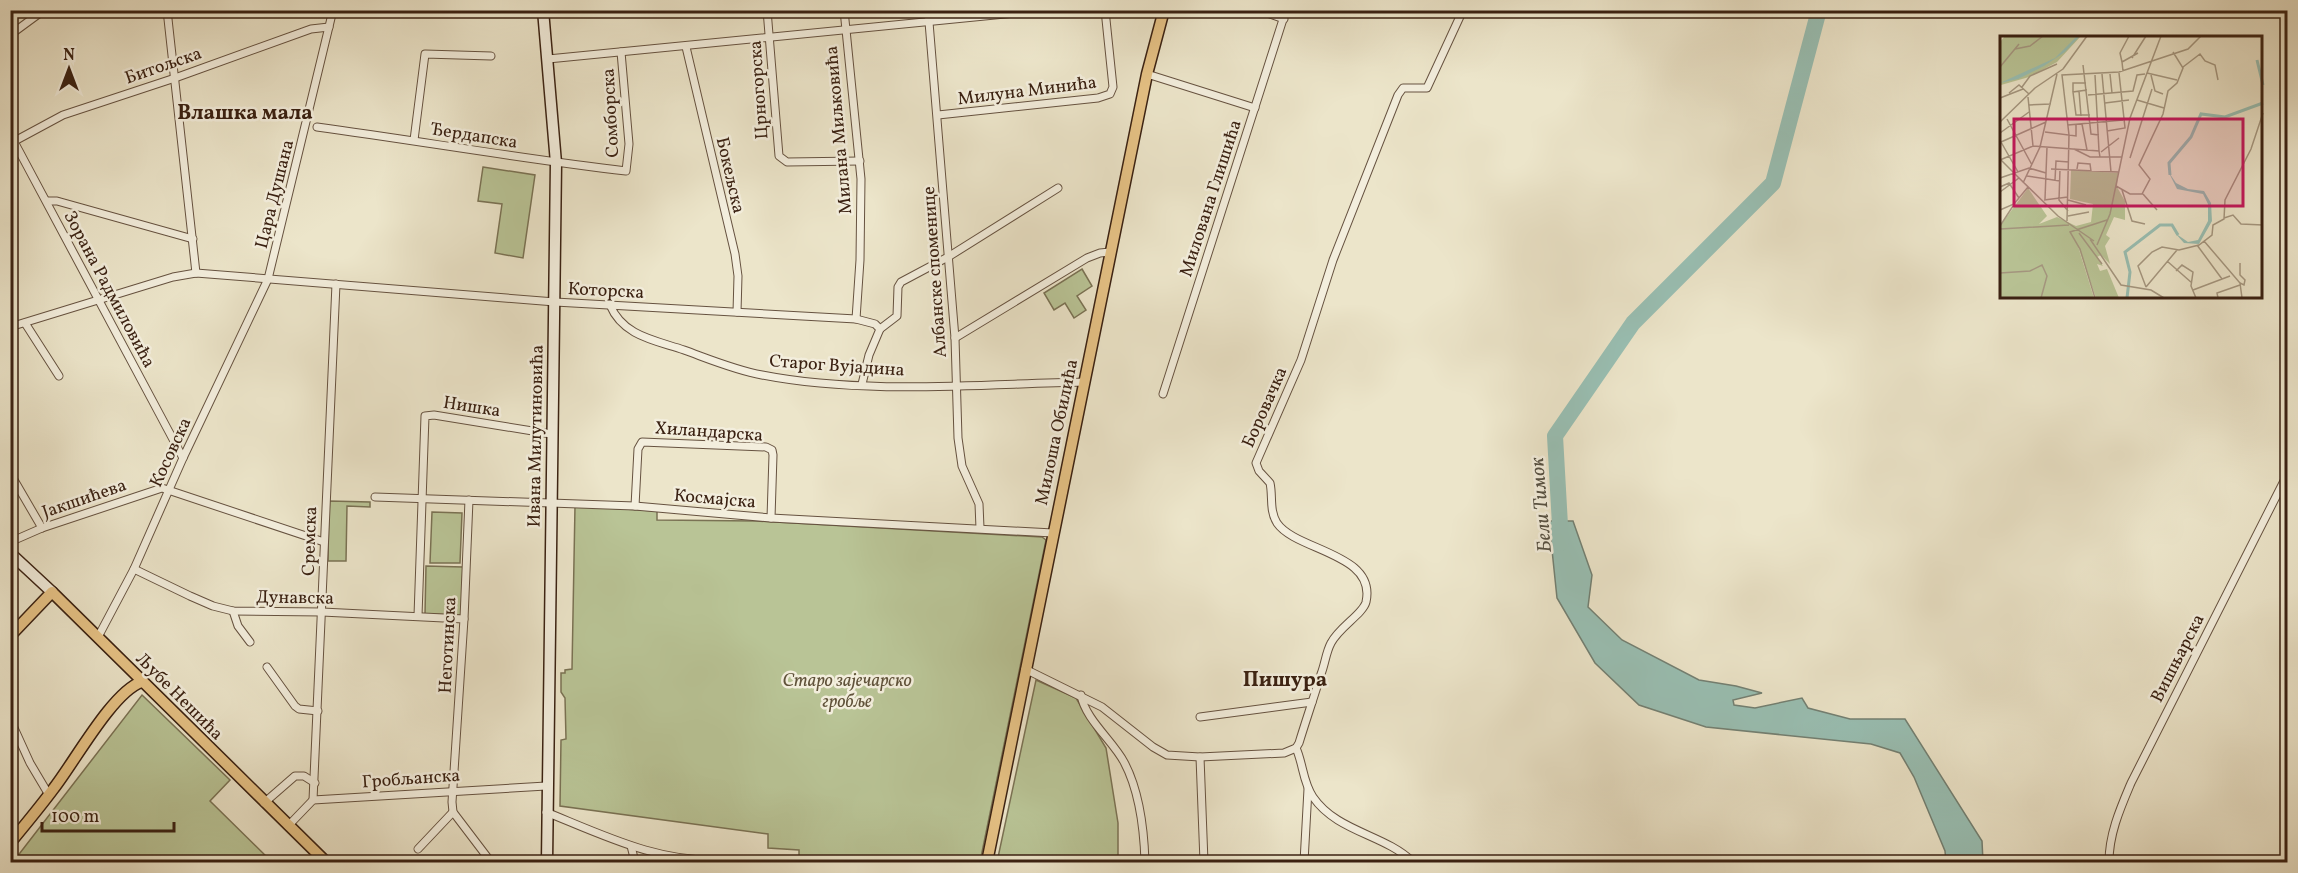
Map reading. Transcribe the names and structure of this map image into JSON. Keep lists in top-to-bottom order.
{
  "streets": {
    "main road": ["Милоша Обилића", "Љубе Нешића"],
    "street": [
      "Битољска",
      "Црногорска",
      "Милуна Минића",
      "Сомборска",
      "Милана Миљковића",
      "Ђердапска",
      "Бокељска",
      "Цара Душана",
      "Милована Глишића",
      "Албанске споменице",
      "Зорана Радмиловића",
      "Которска",
      "Старог Вујадина",
      "Нишка",
      "Боровачка",
      "Хиландарска",
      "Ивана Милутиновића",
      "Косовска",
      "Јакшићева",
      "Космајска",
      "Сремска",
      "Дунавска",
      "Неготинска",
      "Вишњарска",
      "Гробљанска"
    ]
  },
  "crossings": [
    ["Битољска", "Цара Душана"],
    ["Битољска", "Зорана Радмиловића"],
    ["Црногорска", "Милана Миљковића"],
    ["Милуна Минића", "Албанске споменице"],
    ["Сомборска", "Ђердапска"],
    ["Милана Миљковића", "Которска"],
    ["Ђердапска", "Ивана Милутиновића"],
    ["Бокељска", "Которска"],
    ["Цара Душана", "Которска"],
    ["Цара Душана", "Косовска"],
    ["Албанске споменице", "Старог Вујадина"],
    ["Албанске споменице", "Космајска"],
    ["Зорана Радмиловића", "Которска"],
    ["Зорана Радмиловића", "Косовска"],
    ["Которска", "Старог Вујадина"],
    ["Которска", "Ивана Милутиновића"],
    ["Которска", "Косовска"],
    ["Которска", "Сремска"],
    ["Старог Вујадина", "Милоша Обилића"],
    ["Нишка", "Ивана Милутиновића"],
    ["Нишка", "Неготинска"],
    ["Хиландарска", "Космајска"],
    ["Милоша Обилића", "Космајска"],
    ["Ивана Милутиновића", "Космајска"],
    ["Ивана Милутиновића", "Гробљанска"],
    ["Косовска", "Јакшићева"],
    ["Косовска", "Дунавска"],
    ["Косовска", "Љубе Нешића"],
    ["Космајска", "Неготинска"],
    ["Сремска", "Дунавска"],
    ["Сремска", "Гробљанска"],
    ["Дунавска", "Неготинска"],
    ["Неготинска", "Гробљанска"]
  ],
  "districts": ["Влашка мала", "Пишура"],
  "water": ["Бели Тимок"],
  "parks": ["Старо зајечарско гробље"],
  "scale_bar": "100 m",
  "north": "top"
}
